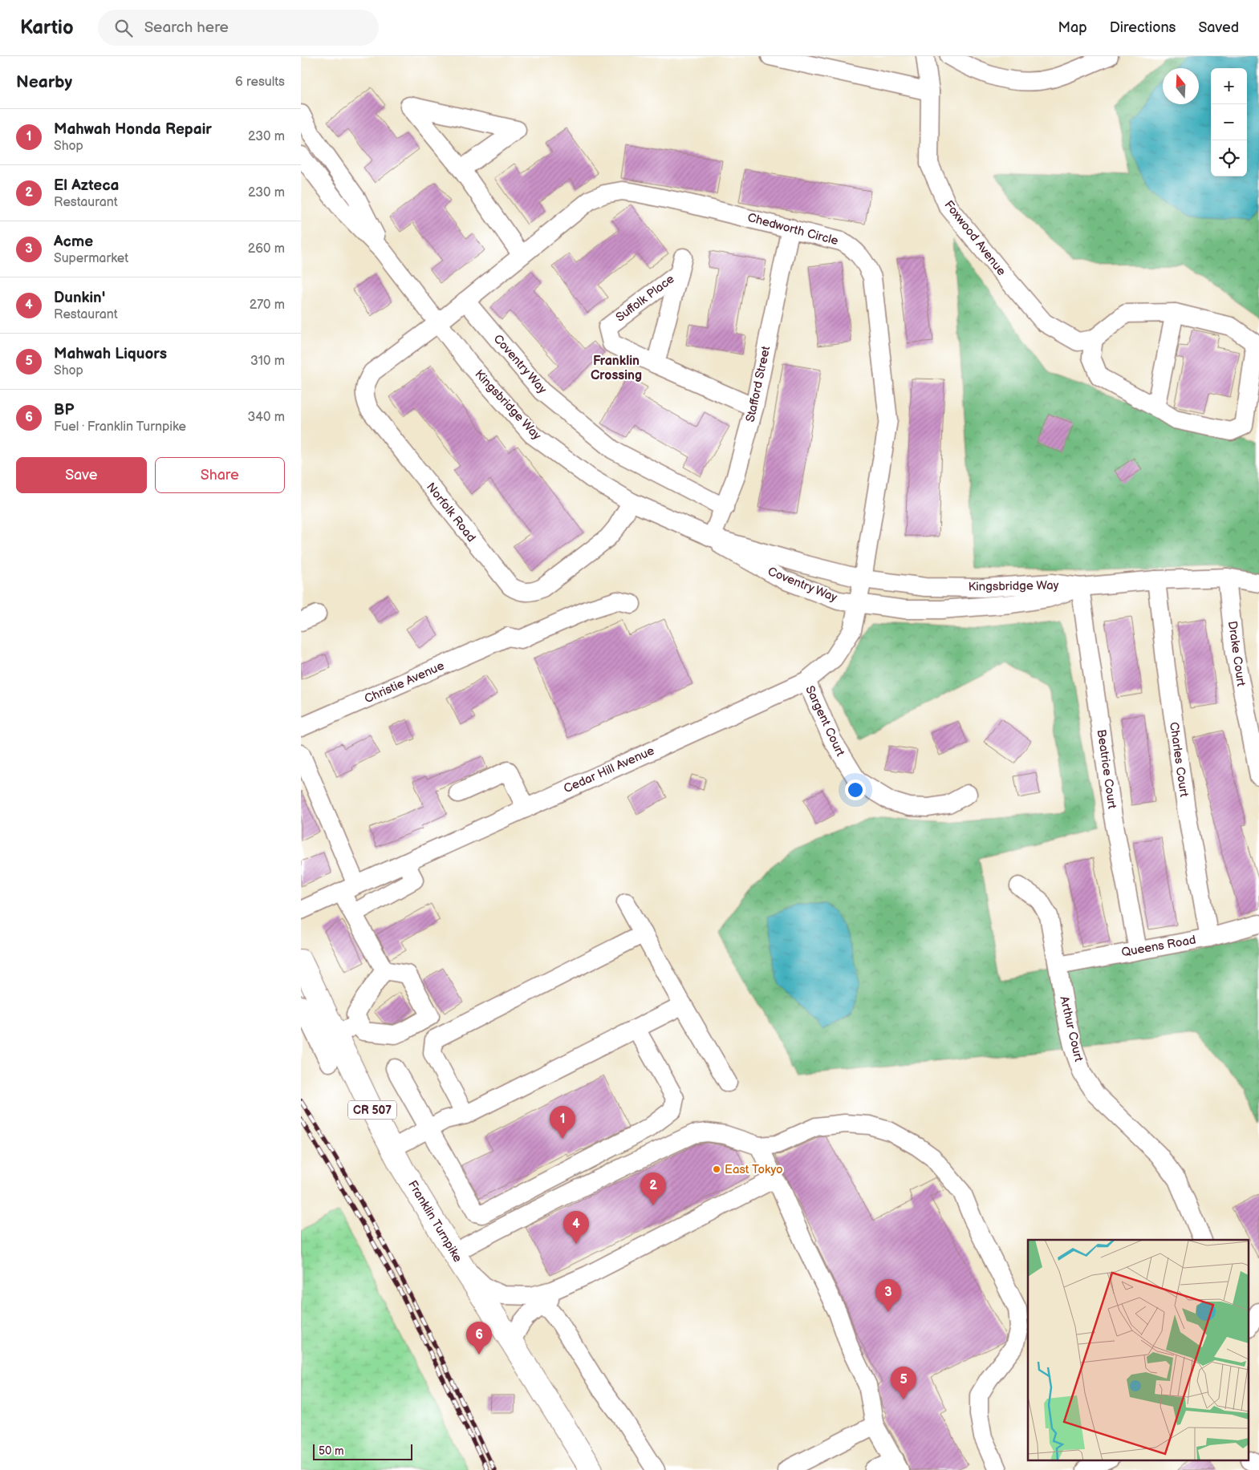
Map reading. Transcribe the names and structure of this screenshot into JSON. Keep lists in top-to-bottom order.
{
  "streets": {
    "main road": ["CR 507", "Franklin Turnpike"],
    "street": [
      "Chedworth Circle",
      "Foxwood Avenue",
      "Suffolk Place",
      "Coventry Way",
      "Stafford Street",
      "Kingsbridge Way",
      "Norfolk Road",
      "Drake Court",
      "Christie Avenue",
      "Sargent Court",
      "Charles Court",
      "Beatrice Court",
      "Cedar Hill Avenue",
      "Queens Road",
      "Arthur Court"
    ]
  },
  "crossings": [
    ["Chedworth Circle", "Coventry Way"],
    ["Chedworth Circle", "Stafford Street"],
    ["Chedworth Circle", "Kingsbridge Way"],
    ["Chedworth Circle", "Norfolk Road"],
    ["Chedworth Circle", "Cedar Hill Avenue"],
    ["Suffolk Place", "Stafford Street"],
    ["Coventry Way", "Stafford Street"],
    ["Coventry Way", "Kingsbridge Way"],
    ["Coventry Way", "Beatrice Court"],
    ["Coventry Way", "Cedar Hill Avenue"],
    ["Stafford Street", "Kingsbridge Way"],
    ["Kingsbridge Way", "Norfolk Road"],
    ["Kingsbridge Way", "Drake Court"],
    ["Kingsbridge Way", "Charles Court"],
    ["Kingsbridge Way", "Beatrice Court"],
    ["Kingsbridge Way", "Cedar Hill Avenue"],
    ["Sargent Court", "Cedar Hill Avenue"],
    ["Charles Court", "Queens Road"],
    ["Beatrice Court", "Queens Road"],
    ["Queens Road", "Arthur Court"]
  ],
  "districts": ["Franklin Crossing"],
  "places": ["East Tokyo"],
  "scale_bar": "50 m",
  "north": "top",
  "page": {
    "header": "Kartio",
    "search": "Search here",
    "nav": ["Map", "Directions", "Saved"],
    "heading": ["Nearby", "6 results"],
    "map_buttons": ["+", "−"],
    "list": [
      {
        "mark": "1",
        "name": "Mahwah Honda Repair",
        "note": "Shop",
        "value": "230 m"
      },
      {
        "mark": "2",
        "name": "El Azteca",
        "note": "Restaurant",
        "value": "230 m"
      },
      {
        "mark": "3",
        "name": "Acme",
        "note": "Supermarket",
        "value": "260 m"
      },
      {
        "mark": "4",
        "name": "Dunkin'",
        "note": "Restaurant",
        "value": "270 m"
      },
      {
        "mark": "5",
        "name": "Mahwah Liquors",
        "note": "Shop",
        "value": "310 m"
      },
      {
        "mark": "6",
        "name": "BP",
        "note": "Fuel · Franklin Turnpike",
        "value": "340 m"
      }
    ],
    "buttons": ["Save", "Share"],
    "pins": [
      "1",
      "2",
      "4",
      "3",
      "6",
      "5"
    ],
    "scale": "50 m"
  }
}
